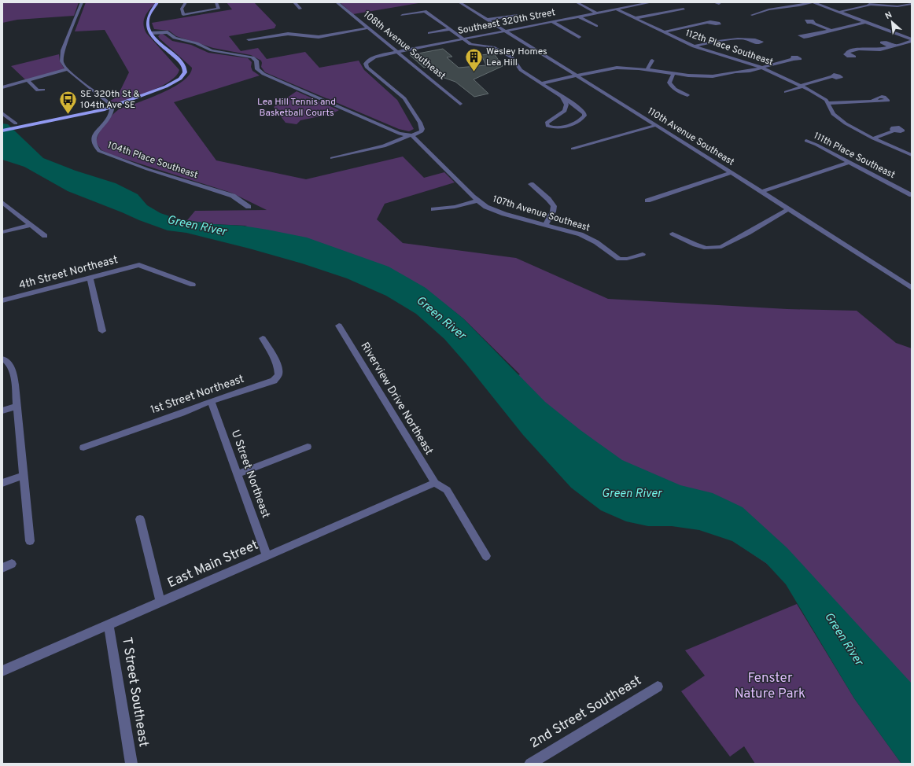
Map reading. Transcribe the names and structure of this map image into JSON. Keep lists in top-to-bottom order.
{
  "streets": {
    "street": [
      "Southeast 320th Street",
      "108th Avenue Southeast",
      "112th Place Southeast",
      "110th Avenue Southeast",
      "111th Place Southeast",
      "104th Place Southeast",
      "107th Avenue Southeast",
      "4th Street Northeast",
      "1st Street Northeast",
      "Riverview Drive Northeast",
      "U Street Northeast",
      "East Main Street",
      "T Street Southeast",
      "2nd Street Southeast"
    ]
  },
  "crossings": [
    ["Southeast 320th Street", "108th Avenue Southeast"],
    ["Southeast 320th Street", "112th Place Southeast"],
    ["Southeast 320th Street", "110th Avenue Southeast"],
    ["Southeast 320th Street", "107th Avenue Southeast"],
    ["1st Street Northeast", "U Street Northeast"],
    ["Riverview Drive Northeast", "East Main Street"],
    ["U Street Northeast", "East Main Street"],
    ["East Main Street", "T Street Southeast"]
  ],
  "water": ["Green River"],
  "parks": ["Lea Hill Tennis and Basketball Courts", "Fenster Nature Park"],
  "places": {
    "building": ["Wesley Homes Lea Hill"],
    "bus stop": ["SE 320th St & 104th Ave SE"]
  },
  "north": "top left"
}
